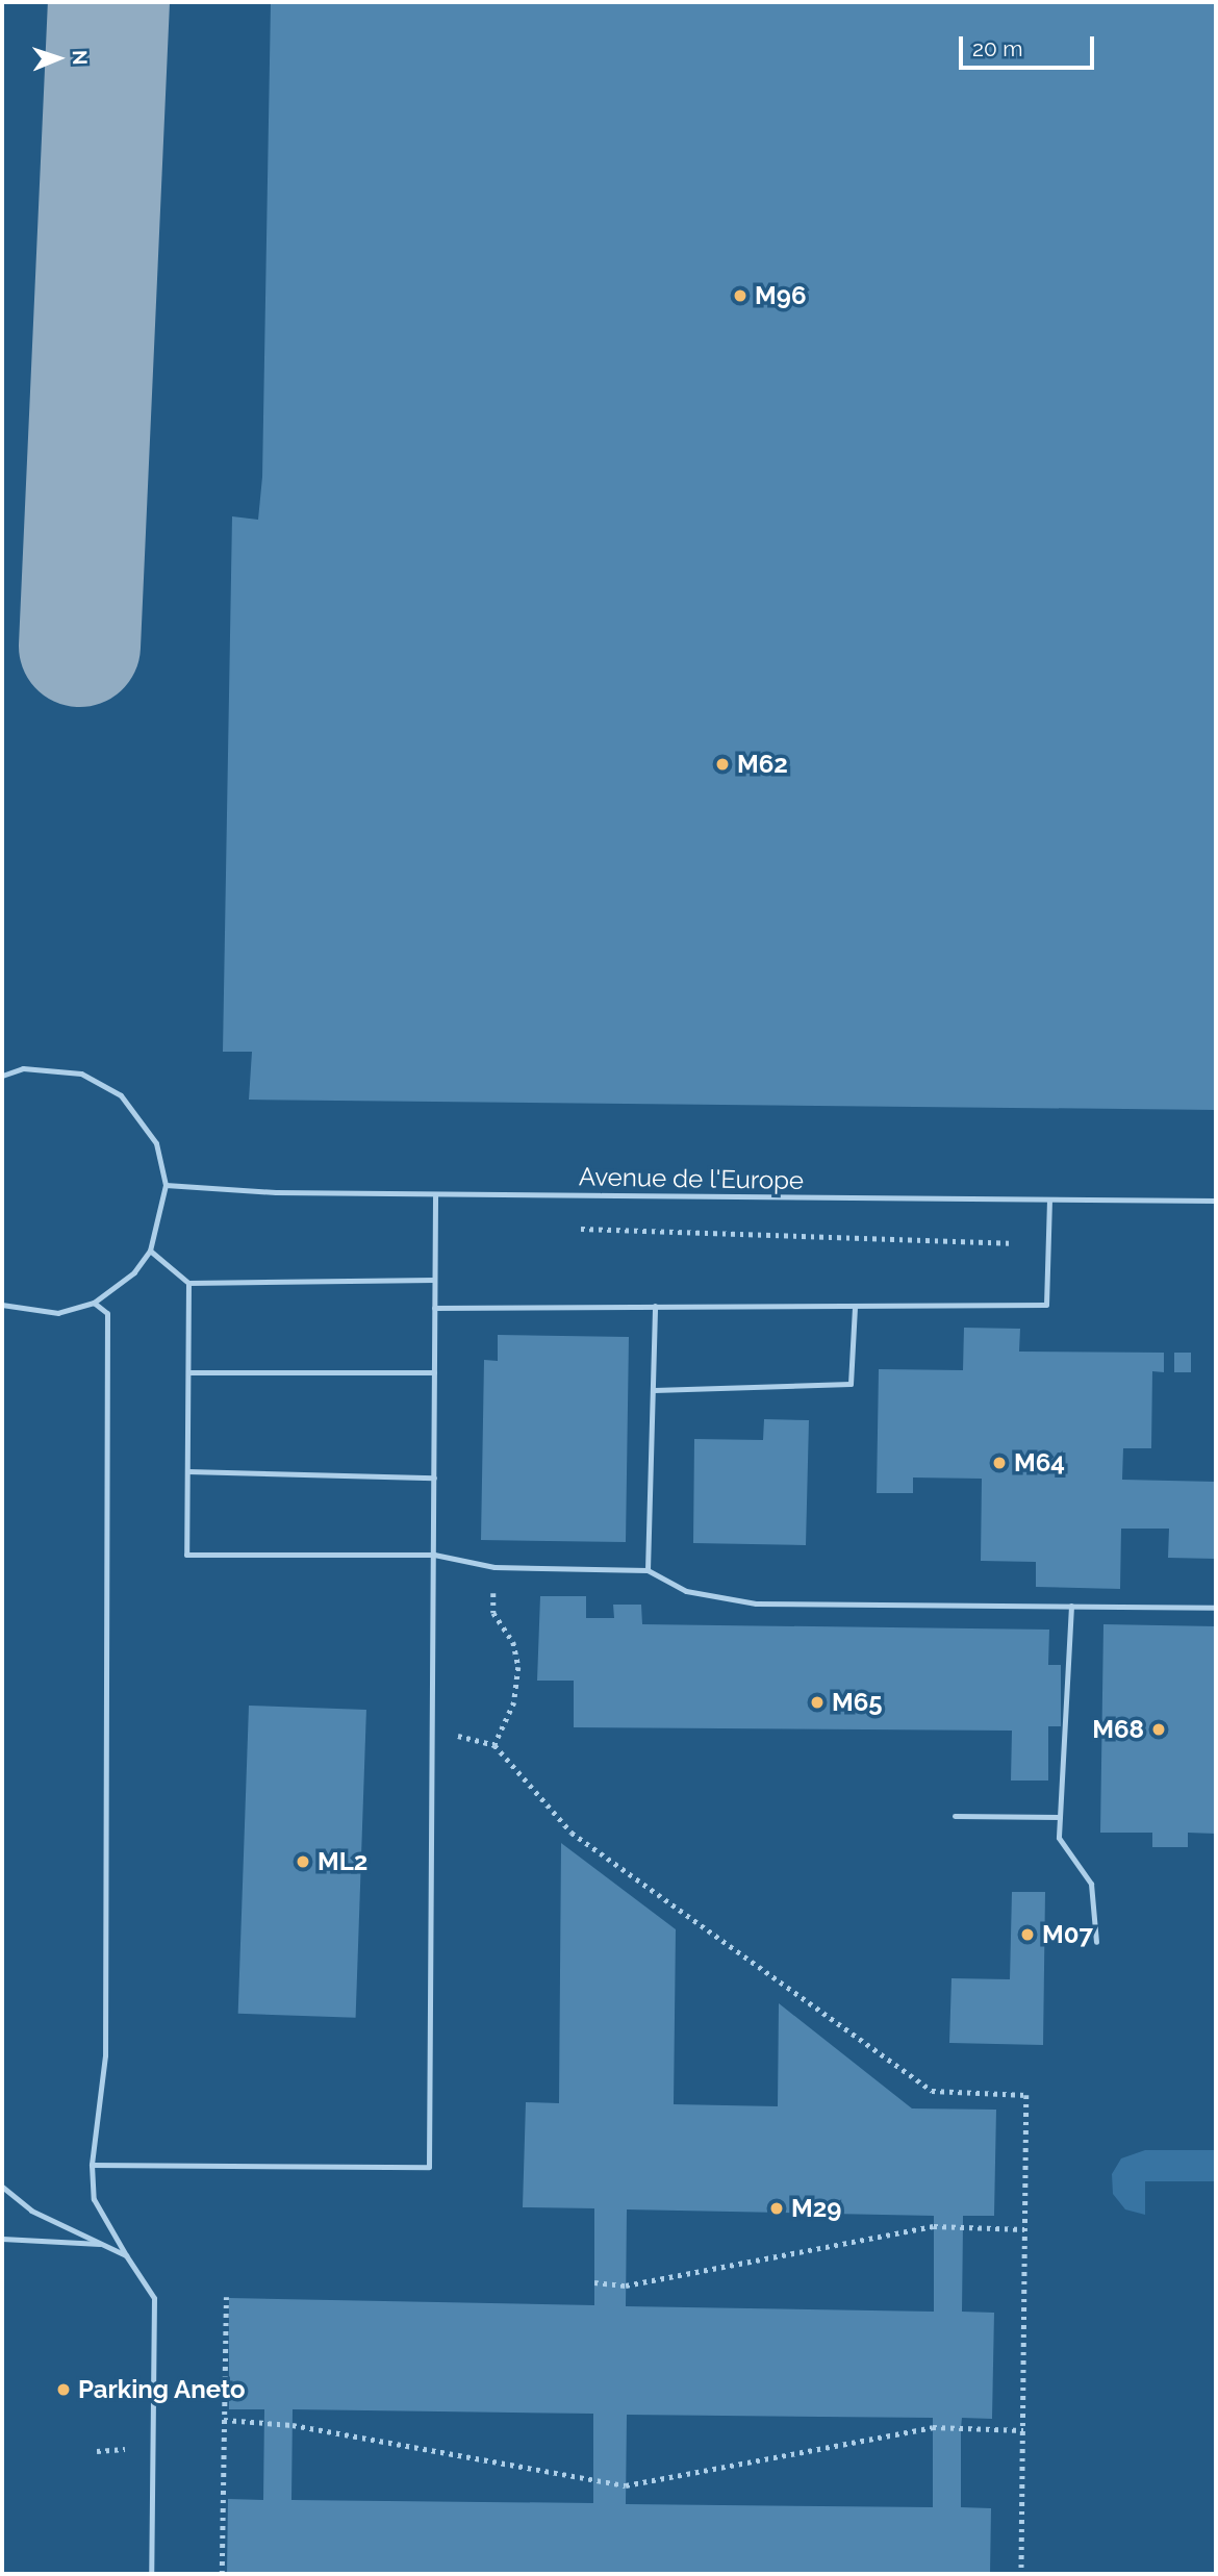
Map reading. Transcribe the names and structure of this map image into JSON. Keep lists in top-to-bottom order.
{
  "streets": {
    "lane": ["Avenue de l'Europe"]
  },
  "places": [
    "M96",
    "M62",
    "M64",
    "M65",
    "M68",
    "ML2",
    "M07",
    "M29",
    "Parking Aneto"
  ],
  "scale_bar": "20 m",
  "north": "right"
}
